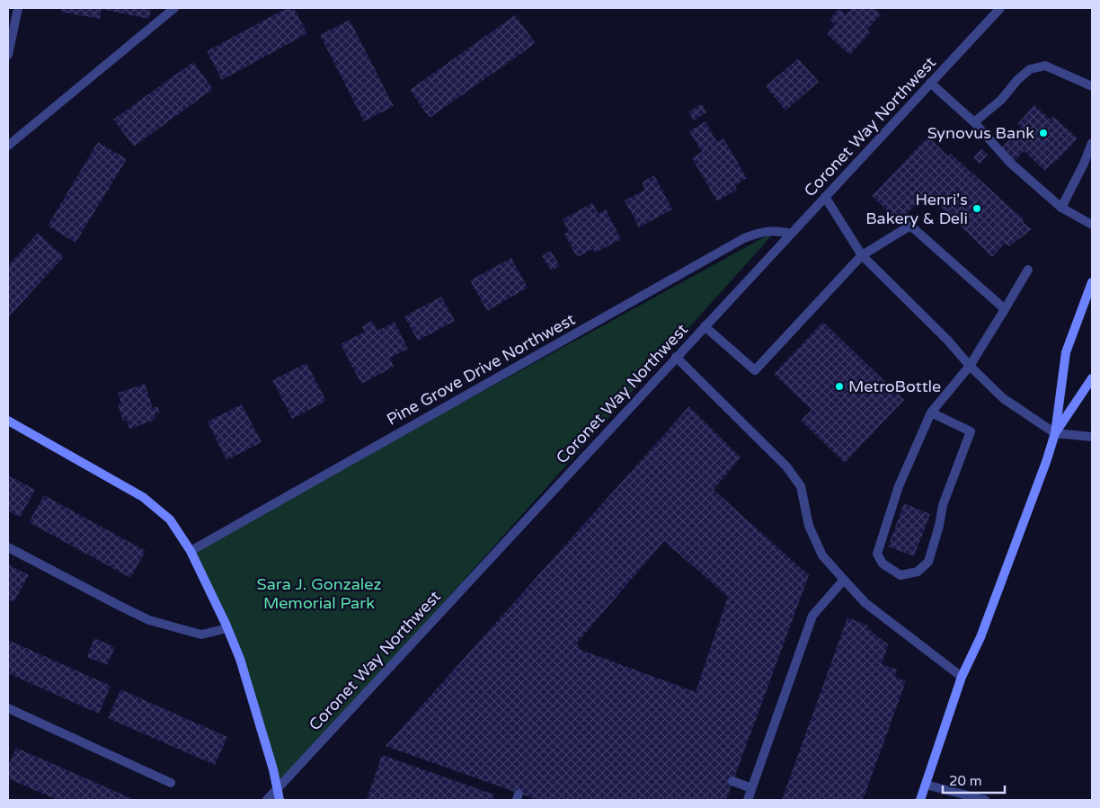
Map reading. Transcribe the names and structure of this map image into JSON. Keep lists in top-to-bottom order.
{
  "streets": {
    "street": ["Coronet Way Northwest", "Pine Grove Drive Northwest"]
  },
  "crossings": [
    ["Coronet Way Northwest", "Pine Grove Drive Northwest"]
  ],
  "parks": ["Sara J. Gonzalez Memorial Park"],
  "places": ["Synovus Bank", "Henri's Bakery & Deli", "MetroBottle"],
  "scale_bar": "20 m"
}
